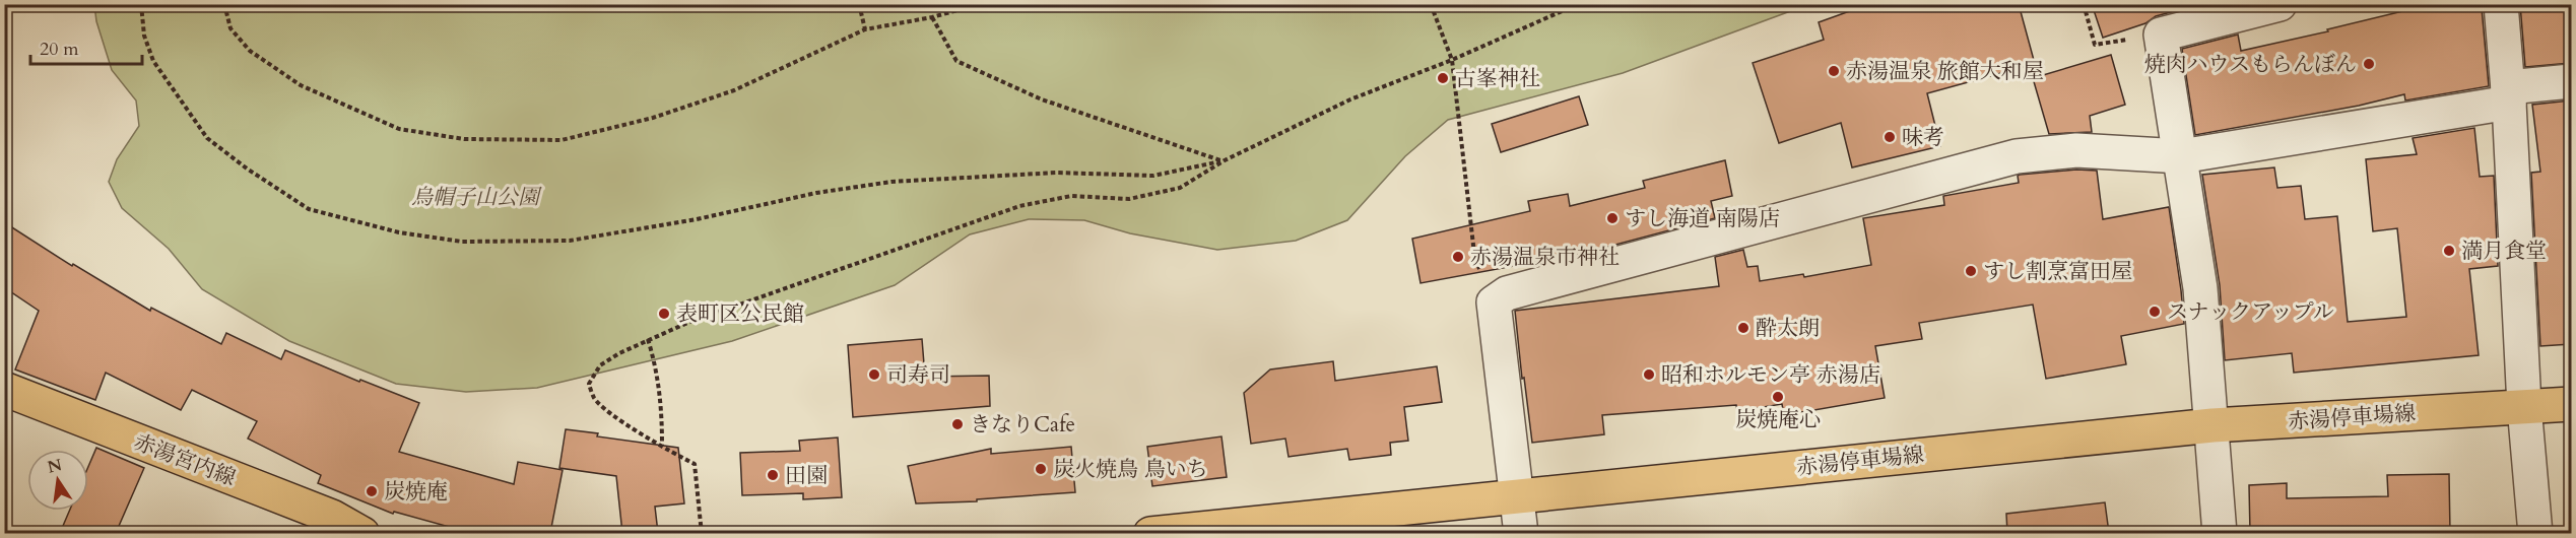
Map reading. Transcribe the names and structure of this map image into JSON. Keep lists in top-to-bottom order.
{
  "streets": {
    "main road": ["赤湯停車場線", "赤湯宮内線"]
  },
  "parks": ["烏帽子山公園"],
  "places": [
    "焼肉ハウスもらんぼん",
    "赤湯温泉 旅館大和屋",
    "古峯神社",
    "味考",
    "すし海道 南陽店",
    "満月食堂",
    "赤湯温泉市神社",
    "すし割烹富田屋",
    "スナックアップル",
    "表町区公民館",
    "酔太朗",
    "司寿司",
    "昭和ホルモン亭 赤湯店",
    "炭焼庵心",
    "きなりCafe",
    "炭火焼鳥 鳥いち",
    "田園",
    "炭焼庵"
  ],
  "scale_bar": "20 m",
  "north": "top"
}
